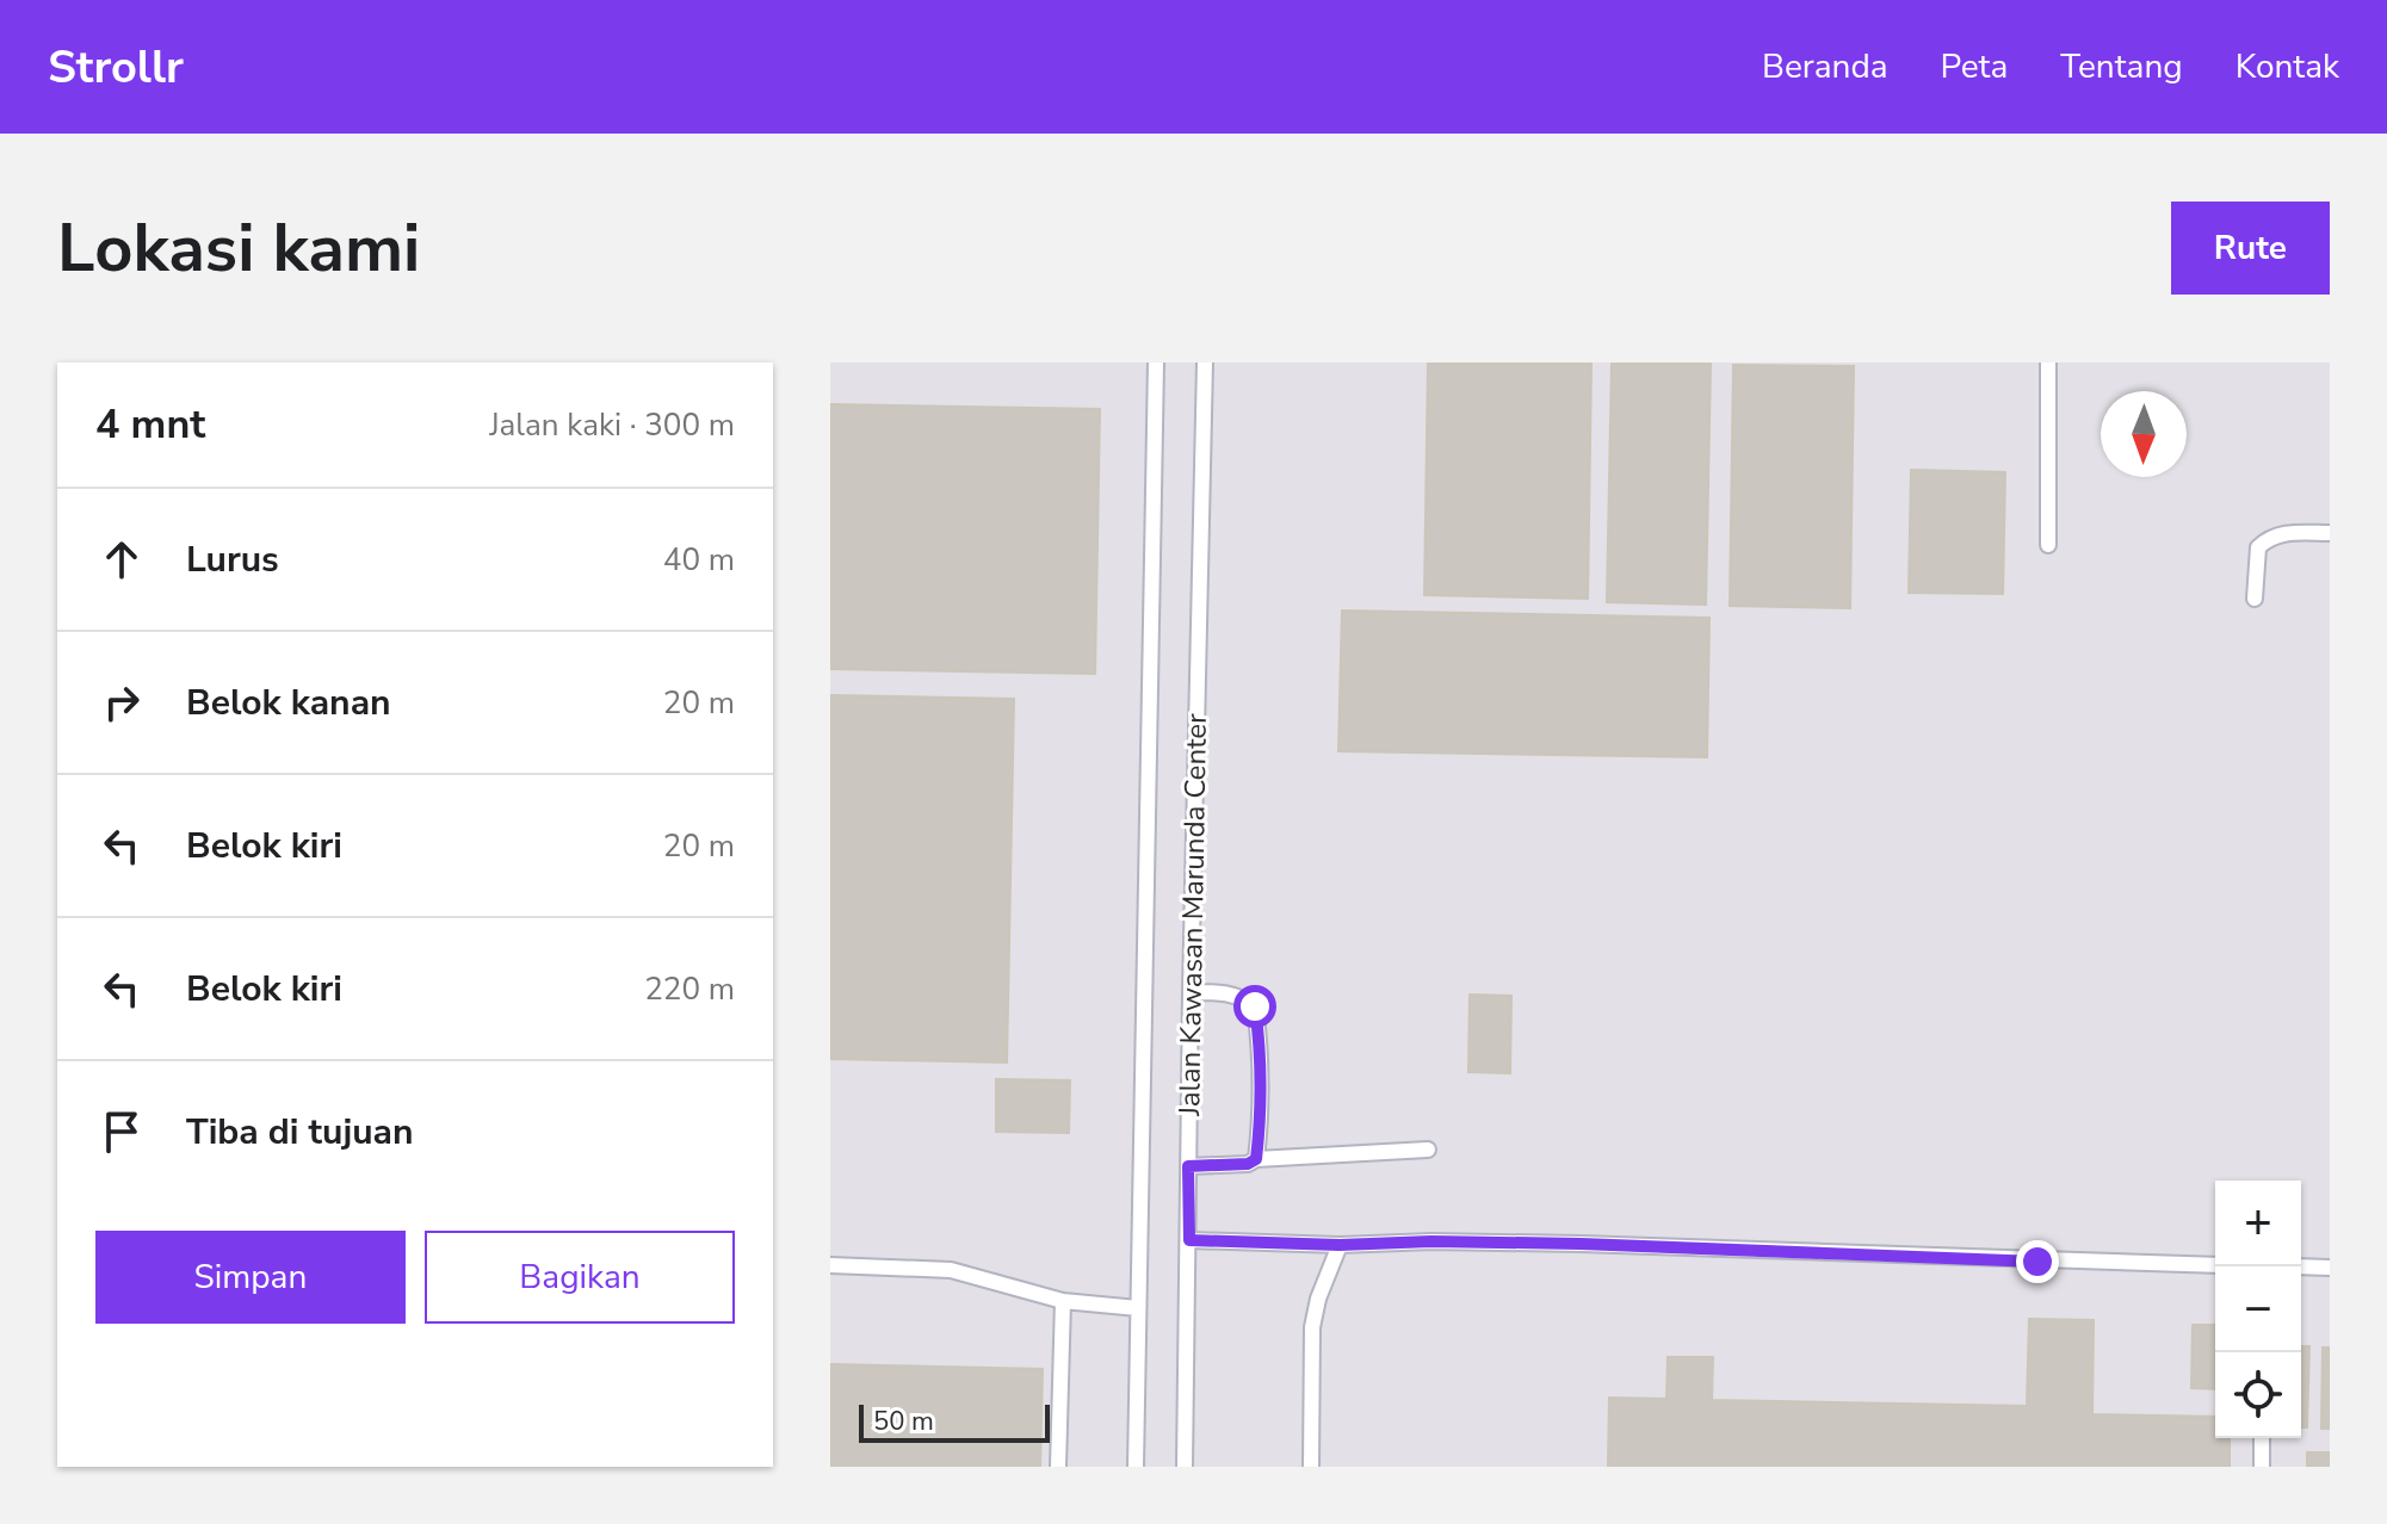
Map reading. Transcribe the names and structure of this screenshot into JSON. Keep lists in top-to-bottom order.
{
  "streets": {
    "lane": ["Jalan Kawasan Marunda Center"]
  },
  "scale_bar": "50 m",
  "north": "bottom",
  "page": {
    "header": "Strollr",
    "nav": [
      "Beranda",
      "Peta",
      "Tentang",
      "Kontak"
    ],
    "buttons": [
      "Rute",
      ["Simpan", "Bagikan"]
    ],
    "title": "Lokasi kami",
    "heading": ["4 mnt", "Jalan kaki · 300 m"],
    "list": [
      ["Lurus", "40 m"],
      ["Belok kanan", "20 m"],
      ["Belok kiri", "20 m"],
      ["Belok kiri", "220 m"],
      "Tiba di tujuan"
    ],
    "map_buttons": ["+", "−"],
    "scale": "50 m"
  }
}
